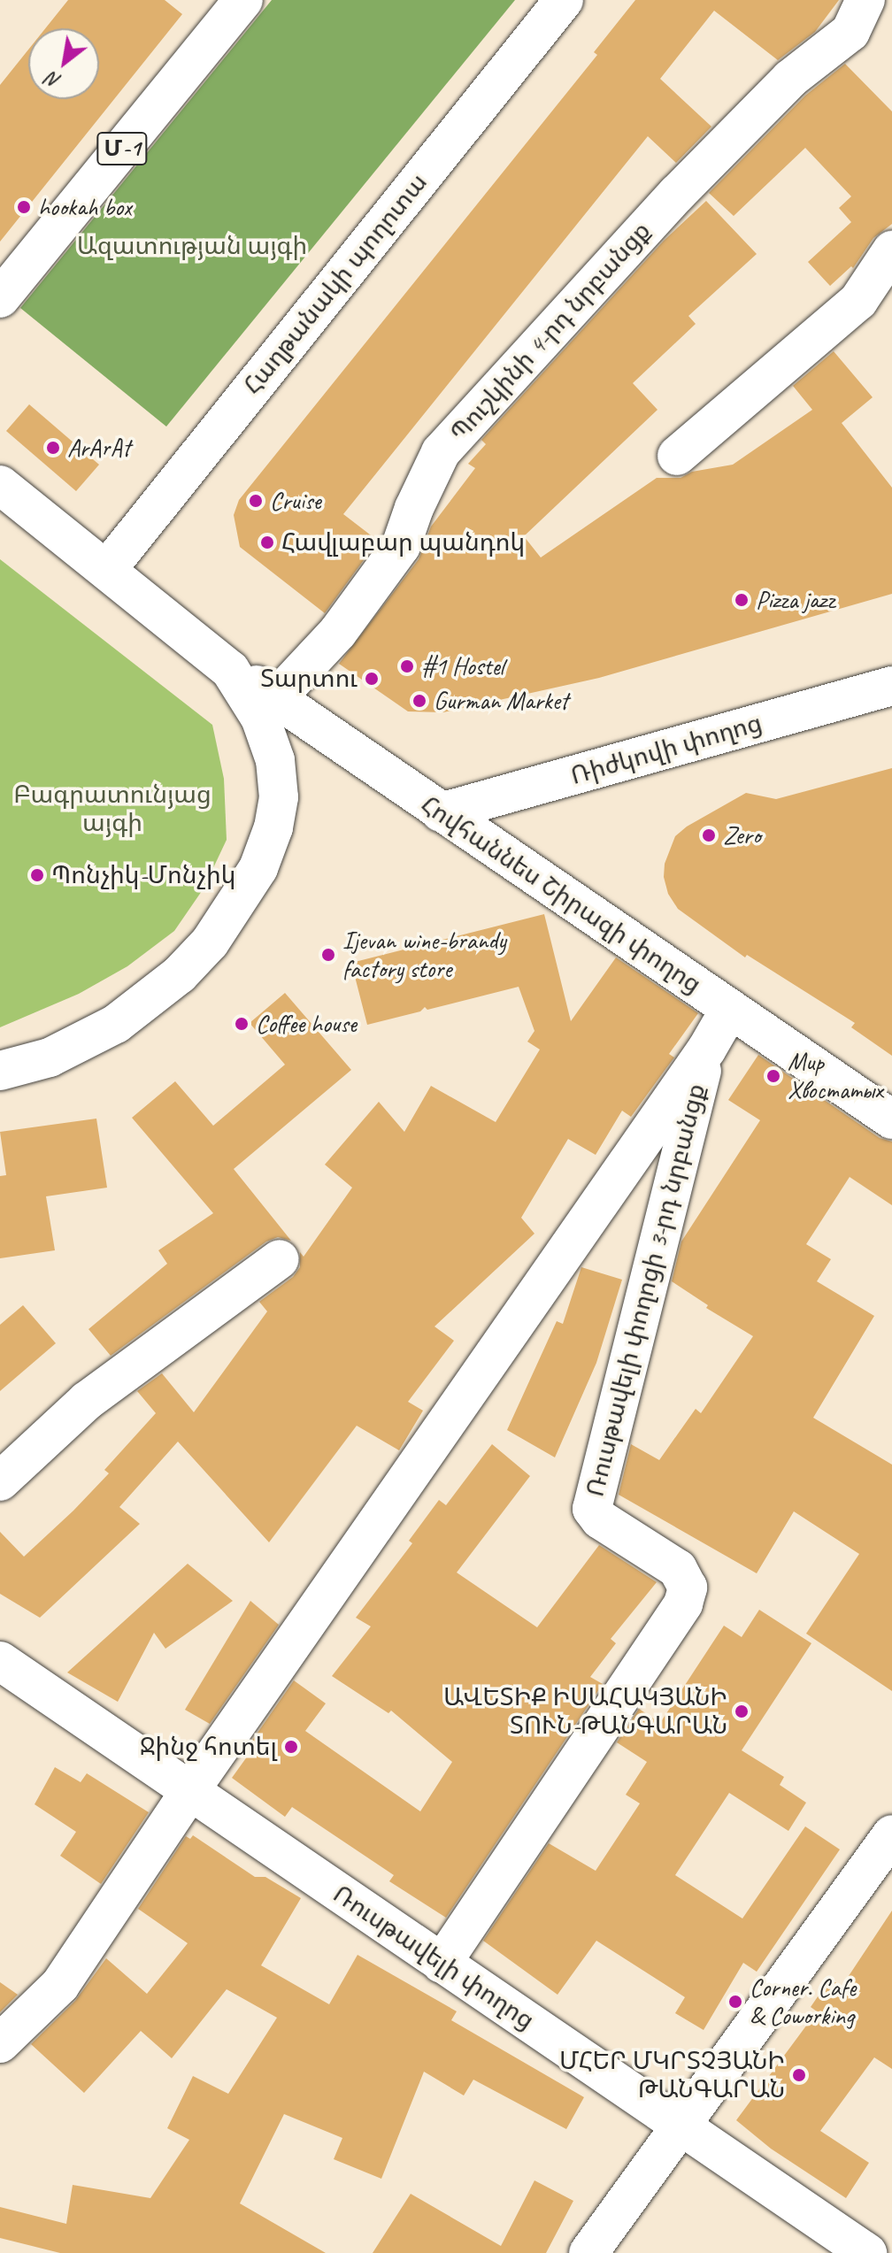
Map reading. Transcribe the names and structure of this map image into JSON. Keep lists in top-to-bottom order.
{
  "streets": {
    "main road": [
      "Մ-1",
      "Հաղթանակի պողոտա",
      "Պուշկինի 4-րդ նրբանցք",
      "Ռիժկովի փողոց",
      "Հովհաննես Շիրազի փողոց",
      "Ռուսթավելի փողոցի 3-րդ նրբանցք",
      "Ռուսթավելի փողոց"
    ]
  },
  "crossings": [
    ["Պուշկինի 4-րդ նրբանցք", "Հովհաննես Շիրազի փողոց"],
    ["Ռիժկովի փողոց", "Հովհաննես Շիրազի փողոց"],
    ["Ռուսթավելի փողոցի 3-րդ նրբանցք", "Ռուսթավելի փողոց"]
  ],
  "parks": ["Ազատության այգի", "Բագրատունյաց այգի"],
  "places": [
    "hookah box",
    "ArArAt",
    "Cruise",
    "Հավլաբար պանդոկ",
    "Pizza jazz",
    "#1 Hostel",
    "Տարտու",
    "Gurman Market",
    "Zero",
    "Պոնչիկ-Մոնչիկ",
    "Ijevan wine-brandy factory store",
    "Coffee house",
    "Мир Хвостатых",
    "ԱՎԵՏԻՔ ԻՍԱՀԱԿՅԱՆԻ ՏՈՒՆ-ԹԱՆԳԱՐԱՆ",
    "Ջինջ հոտել",
    "Corner. Cafe & Coworking",
    "ՄՀԵՐ ՄԿՐՏՉՅԱՆԻ ԹԱՆԳԱՐԱՆ"
  ],
  "north": "bottom left"
}
